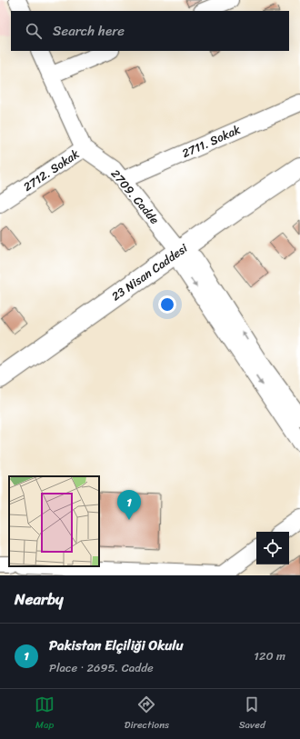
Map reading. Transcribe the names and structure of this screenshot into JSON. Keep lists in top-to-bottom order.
{
  "streets": {
    "main road": ["23 Nisan Caddesi"],
    "street": ["2711. Sokak", "2712. Sokak", "2709. Cadde"]
  },
  "crossings": [
    ["2711. Sokak", "2709. Cadde"],
    ["2712. Sokak", "2709. Cadde"],
    ["2709. Cadde", "23 Nisan Caddesi"]
  ],
  "page": {
    "search": "Search here",
    "pins": "1",
    "heading": "Nearby",
    "list": [
      {
        "mark": "1",
        "name": "Pakistan Elçiliği Okulu",
        "note": "Place · 2695. Cadde",
        "value": "120 m"
      }
    ],
    "nav": ["Map", "Directions", "Saved"]
  }
}
